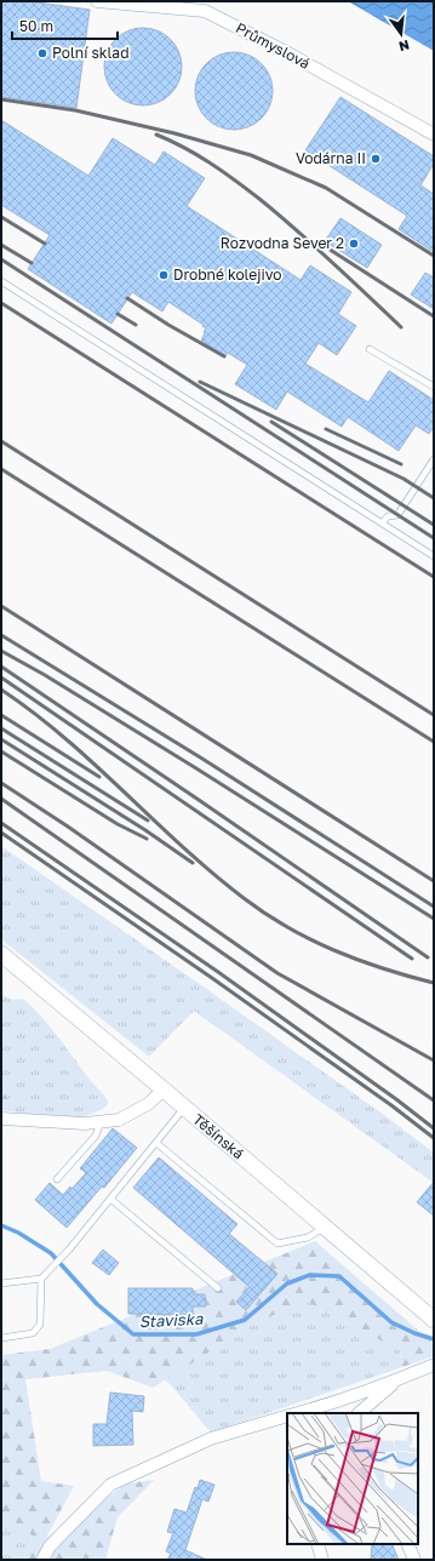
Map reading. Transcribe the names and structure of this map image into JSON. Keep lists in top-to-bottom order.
{
  "streets": {
    "main road": ["Těšínská"],
    "street": ["Průmyslová"]
  },
  "water": ["Staviska"],
  "places": [
    "Polní sklad",
    "Vodárna II",
    "Rozvodna Sever 2",
    "Drobné kolejivo"
  ],
  "scale_bar": "50 m",
  "north": "bottom"
}
